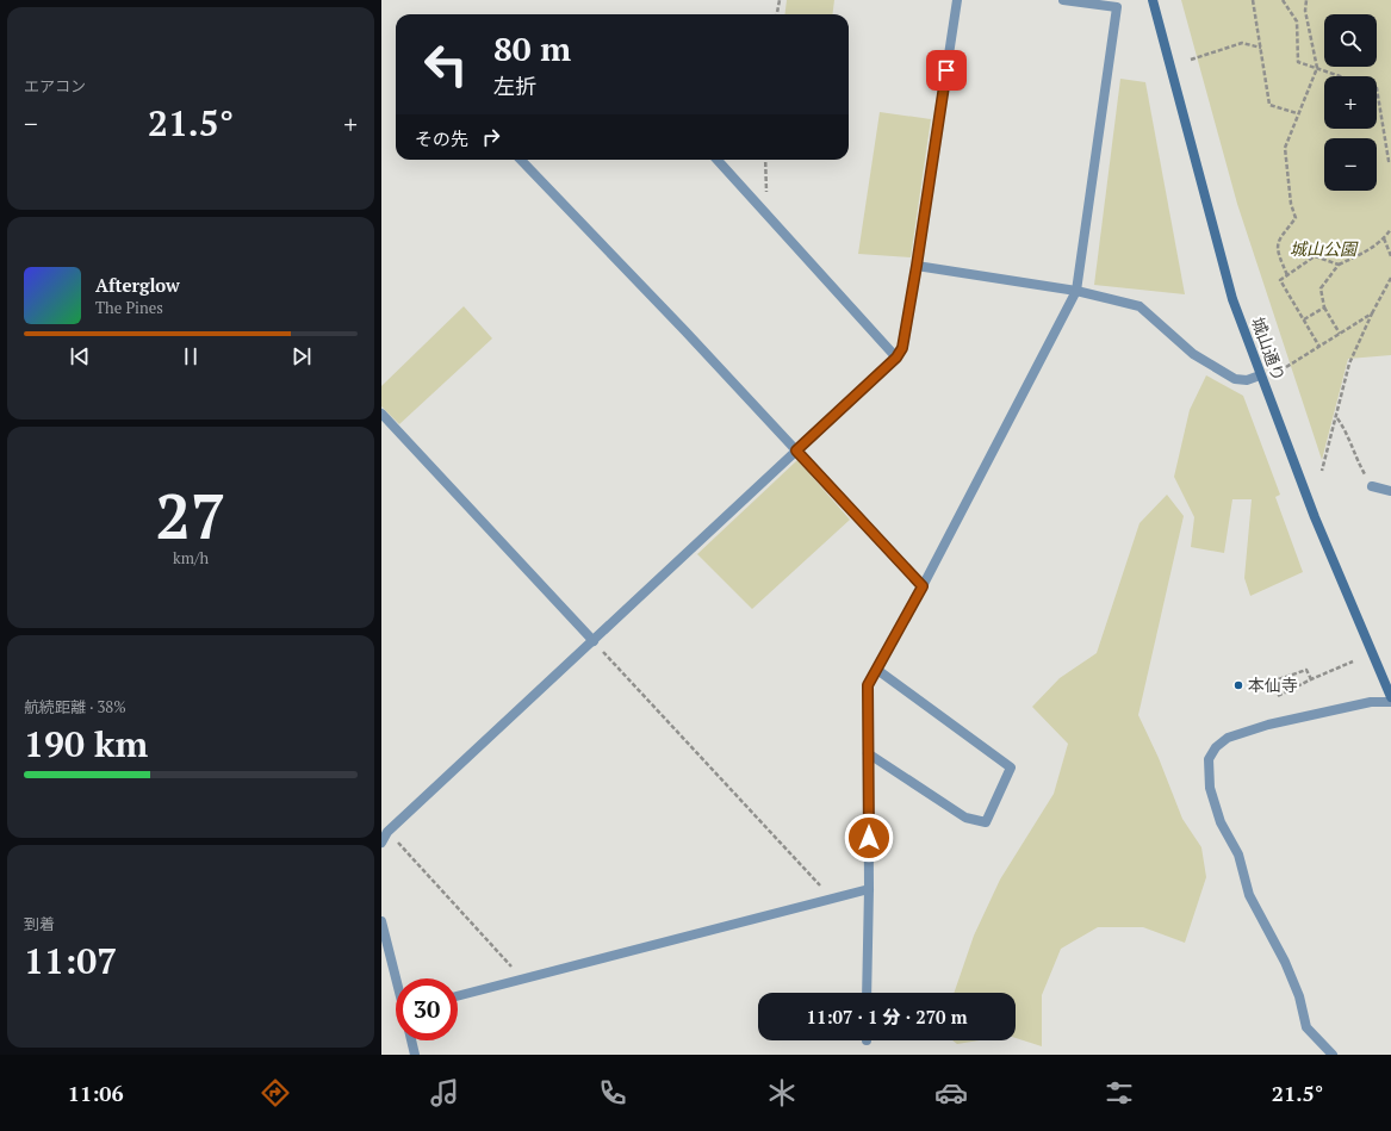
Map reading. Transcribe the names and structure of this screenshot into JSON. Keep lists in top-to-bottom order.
{
  "streets": {
    "street": ["城山通り"]
  },
  "parks": ["城山公園"],
  "places": ["本仙寺"],
  "page": {
    "tile": [
      "エアコン",
      ["27", "km/h"],
      ["航続距離 · 38%", "190 km"],
      ["到着", "11:07"]
    ],
    "map_buttons": ["+", "−"],
    "turn": ["80 m", "左折"],
    "heat": ["−", "21.5°", "+"],
    "then": "その先",
    "song": ["Afterglow", "The Pines"],
    "limit": "30",
    "trip": "11:07 · 1 分 · 270 m",
    "tabs": ["11:06", "21.5°"]
  }
}
